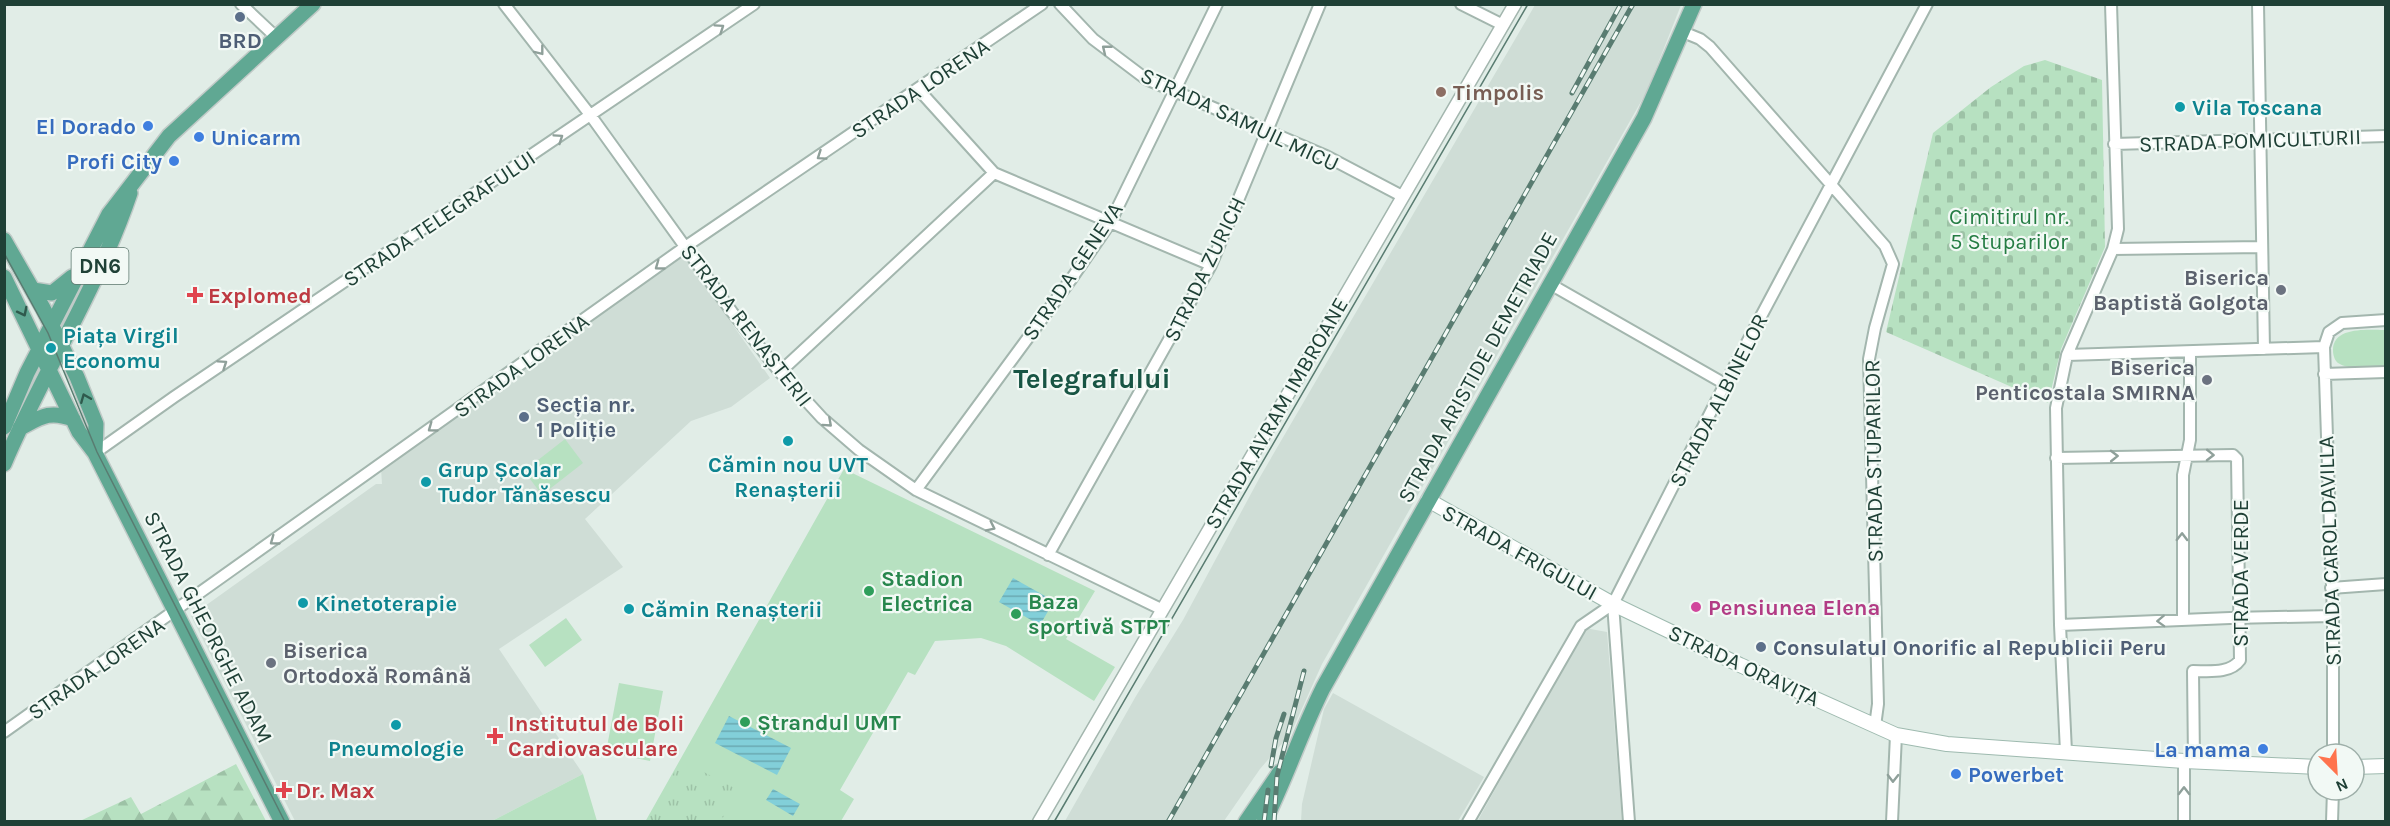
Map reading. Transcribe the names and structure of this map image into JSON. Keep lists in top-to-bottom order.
{
  "streets": {
    "main road": [
      "DN6",
      "STRADA ARISTIDE DEMETRIADE",
      "STRADA FRIGULUI",
      "STRADA GHEORGHE ADAM",
      "STRADA ORAVIȚA"
    ],
    "street": [
      "STRADA LORENA",
      "STRADA SAMUIL MICU",
      "STRADA POMICULTURII",
      "STRADA TELEGRAFULUI",
      "STRADA ZURICH",
      "STRADA GENEVA",
      "STRADA RENAȘTERII",
      "STRADA ALBINELOR",
      "STRADA AVRAM IMBROANE",
      "STRADA STUPARILOR",
      "STRADA CAROL DAVILLA",
      "STRADA VERDE"
    ]
  },
  "crossings": [
    ["STRADA LORENA", "STRADA RENAȘTERII"],
    ["STRADA LORENA", "STRADA GHEORGHE ADAM"],
    ["STRADA SAMUIL MICU", "STRADA ZURICH"],
    ["STRADA SAMUIL MICU", "STRADA GENEVA"],
    ["STRADA SAMUIL MICU", "STRADA AVRAM IMBROANE"],
    ["STRADA TELEGRAFULUI", "STRADA RENAȘTERII"],
    ["STRADA TELEGRAFULUI", "STRADA GHEORGHE ADAM"],
    ["DN6", "STRADA GHEORGHE ADAM"],
    ["STRADA ZURICH", "STRADA RENAȘTERII"],
    ["STRADA GENEVA", "STRADA RENAȘTERII"],
    ["STRADA RENAȘTERII", "STRADA AVRAM IMBROANE"],
    ["STRADA ARISTIDE DEMETRIADE", "STRADA STUPARILOR"],
    ["STRADA ARISTIDE DEMETRIADE", "STRADA FRIGULUI"],
    ["STRADA ALBINELOR", "STRADA STUPARILOR"],
    ["STRADA ALBINELOR", "STRADA FRIGULUI"],
    ["STRADA ALBINELOR", "STRADA ORAVIȚA"],
    ["STRADA STUPARILOR", "STRADA ORAVIȚA"],
    ["STRADA FRIGULUI", "STRADA ORAVIȚA"],
    ["STRADA VERDE", "STRADA ORAVIȚA"]
  ],
  "one_way": [
    "STRADA LORENA",
    "STRADA SAMUIL MICU",
    "STRADA TELEGRAFULUI",
    "STRADA RENAȘTERII"
  ],
  "districts": ["Telegrafului"],
  "parks": ["Cimitirul nr. 5 Stuparilor"],
  "places": {
    "other": [
      "BRD",
      "Timpolis",
      "Vila Toscana",
      "El Dorado",
      "Unicarm",
      "Profi City",
      "Biserica Baptistă Golgota",
      "Piața Virgil Economu",
      "Biserica Penticostala SMIRNA",
      "Secția nr. 1 Poliție",
      "Cămin nou UVT Renașterii",
      "Grup Școlar Tudor Tănăsescu",
      "Stadion Electrica",
      "Kinetoterapie",
      "Pensiunea Elena",
      "Cămin Renașterii",
      "Baza sportivă STPT",
      "Consulatul Onorific al Republicii Peru",
      "Biserica Ortodoxă Română",
      "Ștrandul UMT",
      "Pneumologie",
      "La mama",
      "Powerbet"
    ],
    "health": ["Explomed", "Institutul de Boli Cardiovasculare", "Dr. Max"]
  },
  "north": "bottom right"
}
